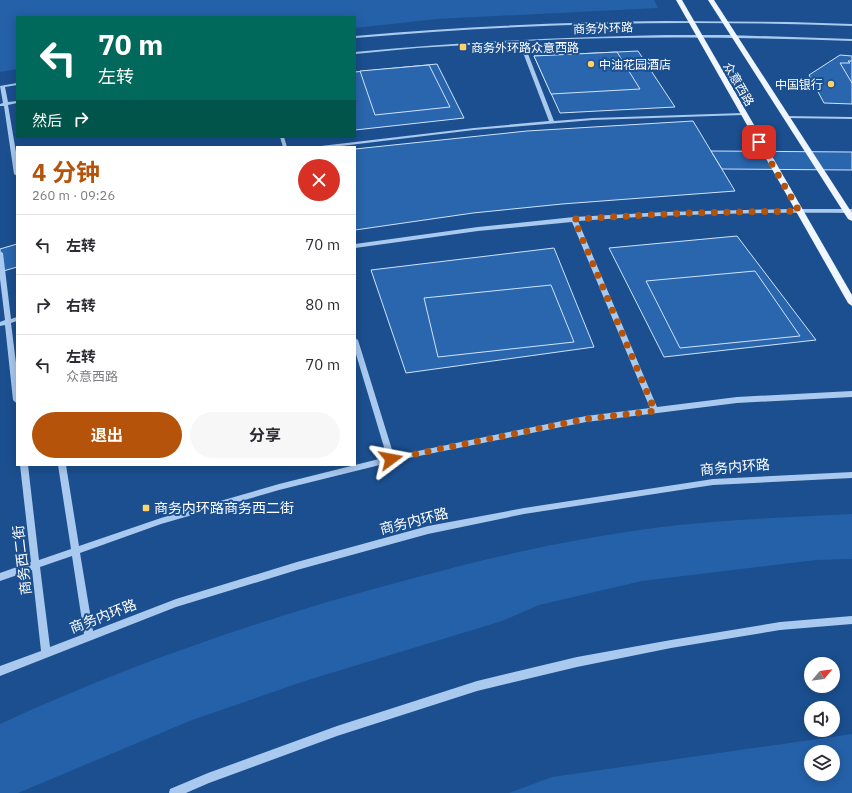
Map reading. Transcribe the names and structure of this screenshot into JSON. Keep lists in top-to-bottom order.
{
  "streets": {
    "main road": ["众意西路"],
    "street": ["商务外环路", "商务内环路", "商务西二街"]
  },
  "crossings": [
    ["商务外环路", "众意西路"],
    ["商务内环路", "商务西二街"]
  ],
  "places": {
    "transit": ["商务外环路众意西路", "商务内环路商务西二街"],
    "other": ["中油花园酒店", "中国银行"]
  },
  "north": "top right",
  "page": {
    "turn": ["70 m", "左转"],
    "then": "然后",
    "heading": ["4 分钟", "260 m · 09:26"],
    "list": [
      {
        "name": "左转",
        "value": "70 m"
      },
      {
        "name": "右转",
        "value": "80 m"
      },
      {
        "name": "左转",
        "note": "众意西路",
        "value": "70 m"
      }
    ],
    "buttons": ["退出", "分享"]
  }
}
